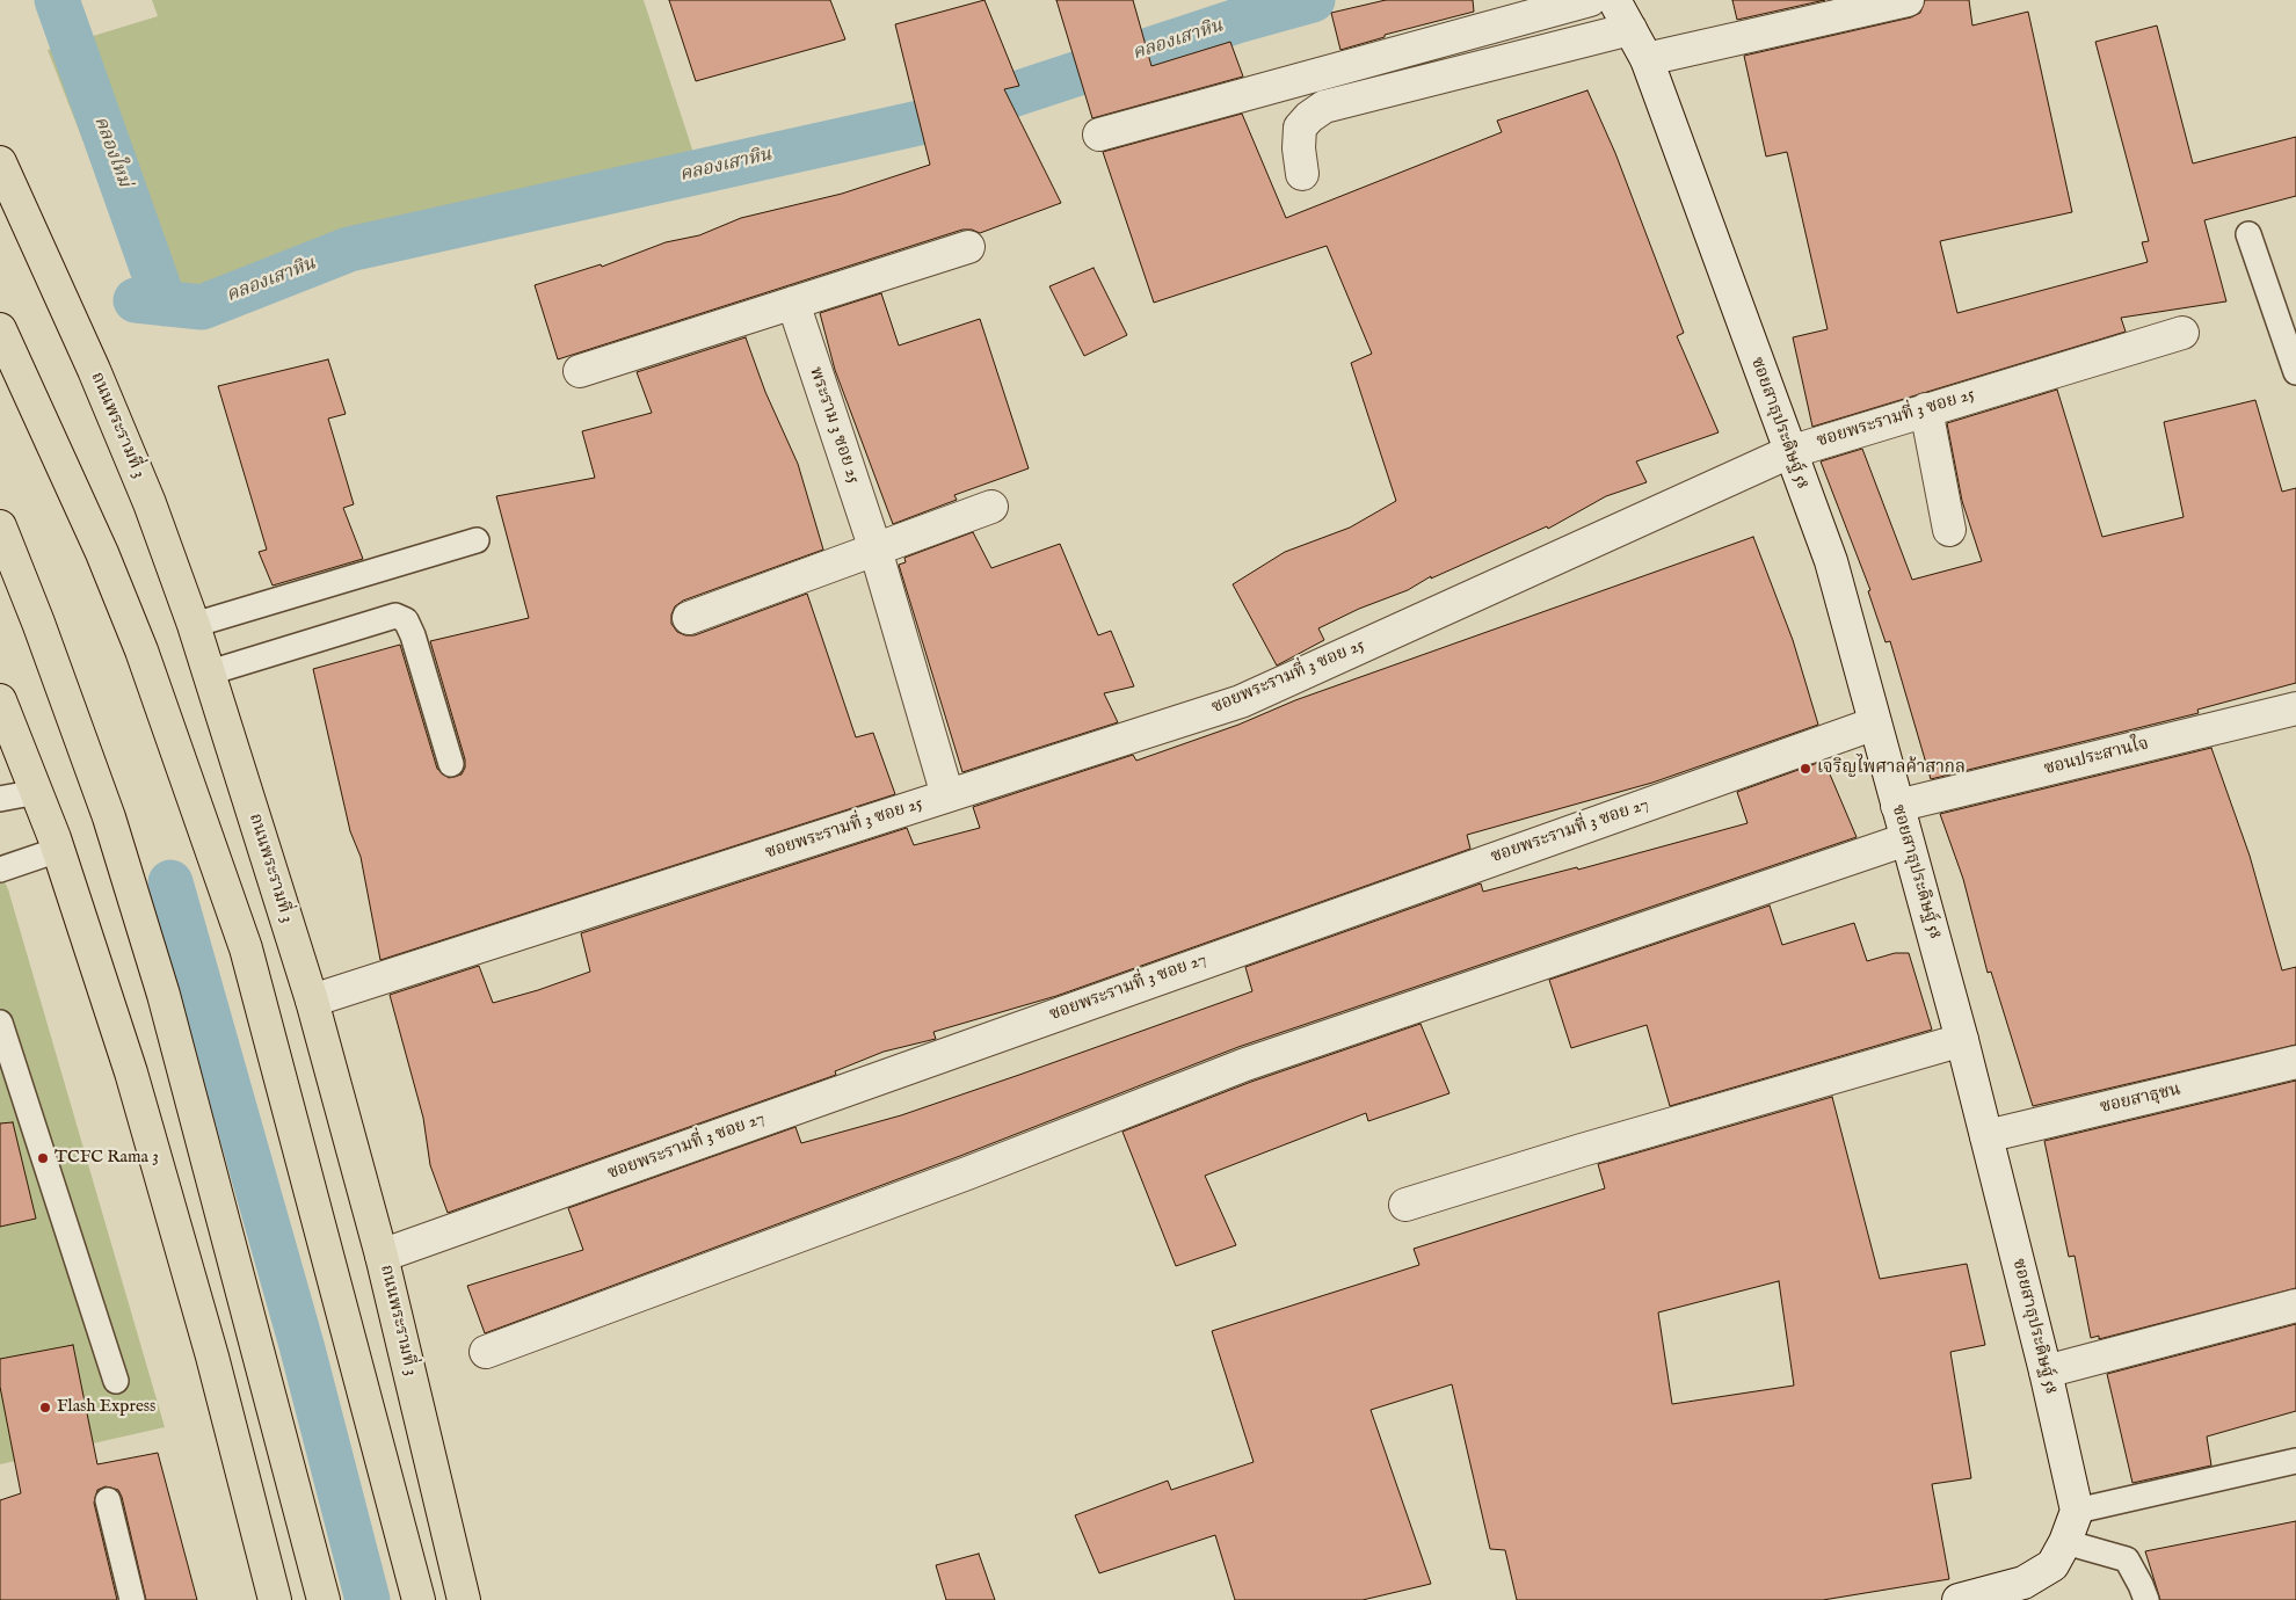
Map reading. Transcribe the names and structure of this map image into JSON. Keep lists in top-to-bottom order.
{
  "streets": {
    "main road": ["ถนนพระรามที่ 3"],
    "street": [
      "ซอยพระรามที่ 3 ซอย 25",
      "ซอยสาธุประดิษฐ์ 58",
      "พระราม 3 ซอย 25",
      "ซอนประสานใจ",
      "ซอยพระรามที่ 3 ซอย 27",
      "ซอยสาธุชน"
    ]
  },
  "crossings": [
    ["ซอยพระรามที่ 3 ซอย 25", "ซอยสาธุประดิษฐ์ 58"],
    ["ซอยพระรามที่ 3 ซอย 25", "ถนนพระรามที่ 3"],
    ["ซอยพระรามที่ 3 ซอย 25", "พระราม 3 ซอย 25"],
    ["ซอยสาธุประดิษฐ์ 58", "ซอนประสานใจ"],
    ["ซอยสาธุประดิษฐ์ 58", "ซอยพระรามที่ 3 ซอย 27"],
    ["ซอยสาธุประดิษฐ์ 58", "ซอยสาธุชน"],
    ["ถนนพระรามที่ 3", "ซอยพระรามที่ 3 ซอย 27"]
  ],
  "water": ["คลองเสาหิน", "คลองใหม่"],
  "places": ["เจริญไพศาลค้าสากล", "TCFC Rama 3", "Flash Express"]
}
